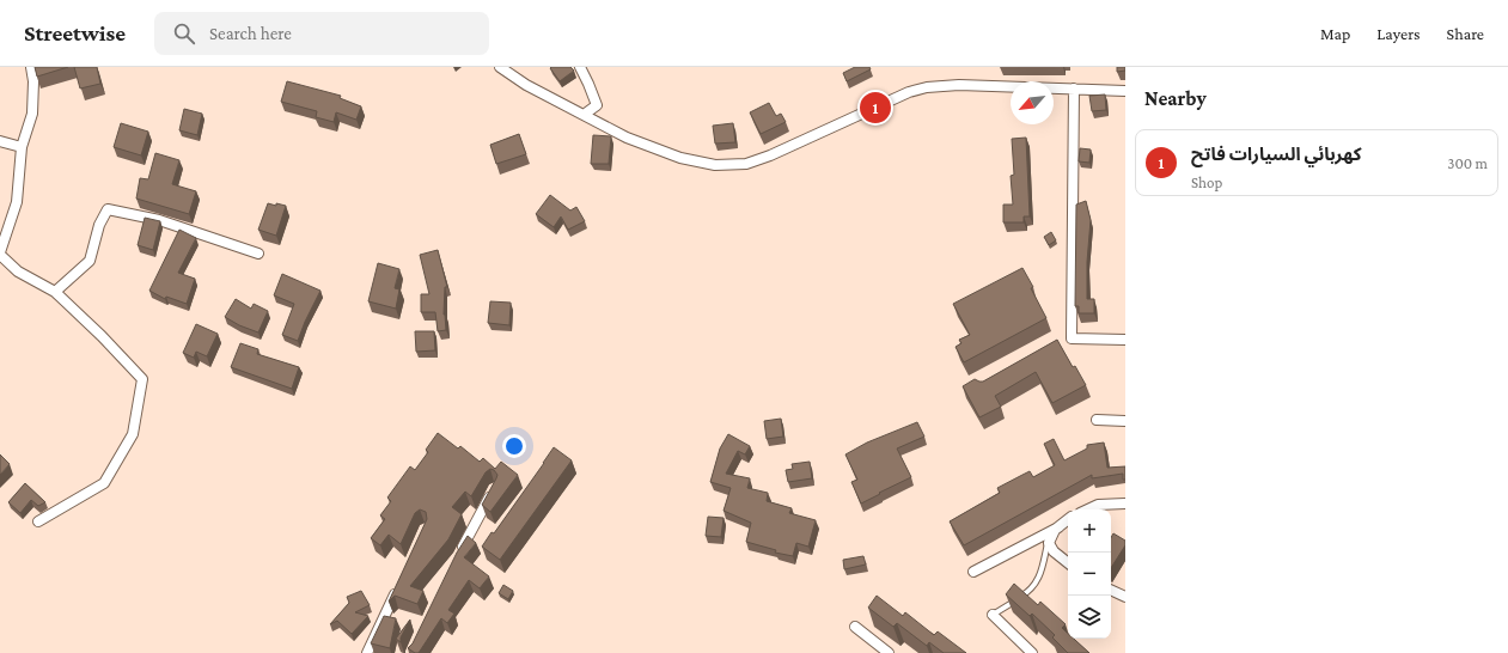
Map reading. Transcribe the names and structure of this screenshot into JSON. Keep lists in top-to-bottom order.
{
  "north": "bottom left",
  "page": {
    "header": "Streetwise",
    "search": "Search here",
    "nav": ["Map", "Layers", "Share"],
    "heading": "Nearby",
    "pins": "1",
    "list": [
      {
        "mark": "1",
        "name": "كهربائي السيارات فاتح",
        "note": "Shop",
        "value": "300 m"
      }
    ],
    "map_buttons": ["+", "−"]
  }
}
